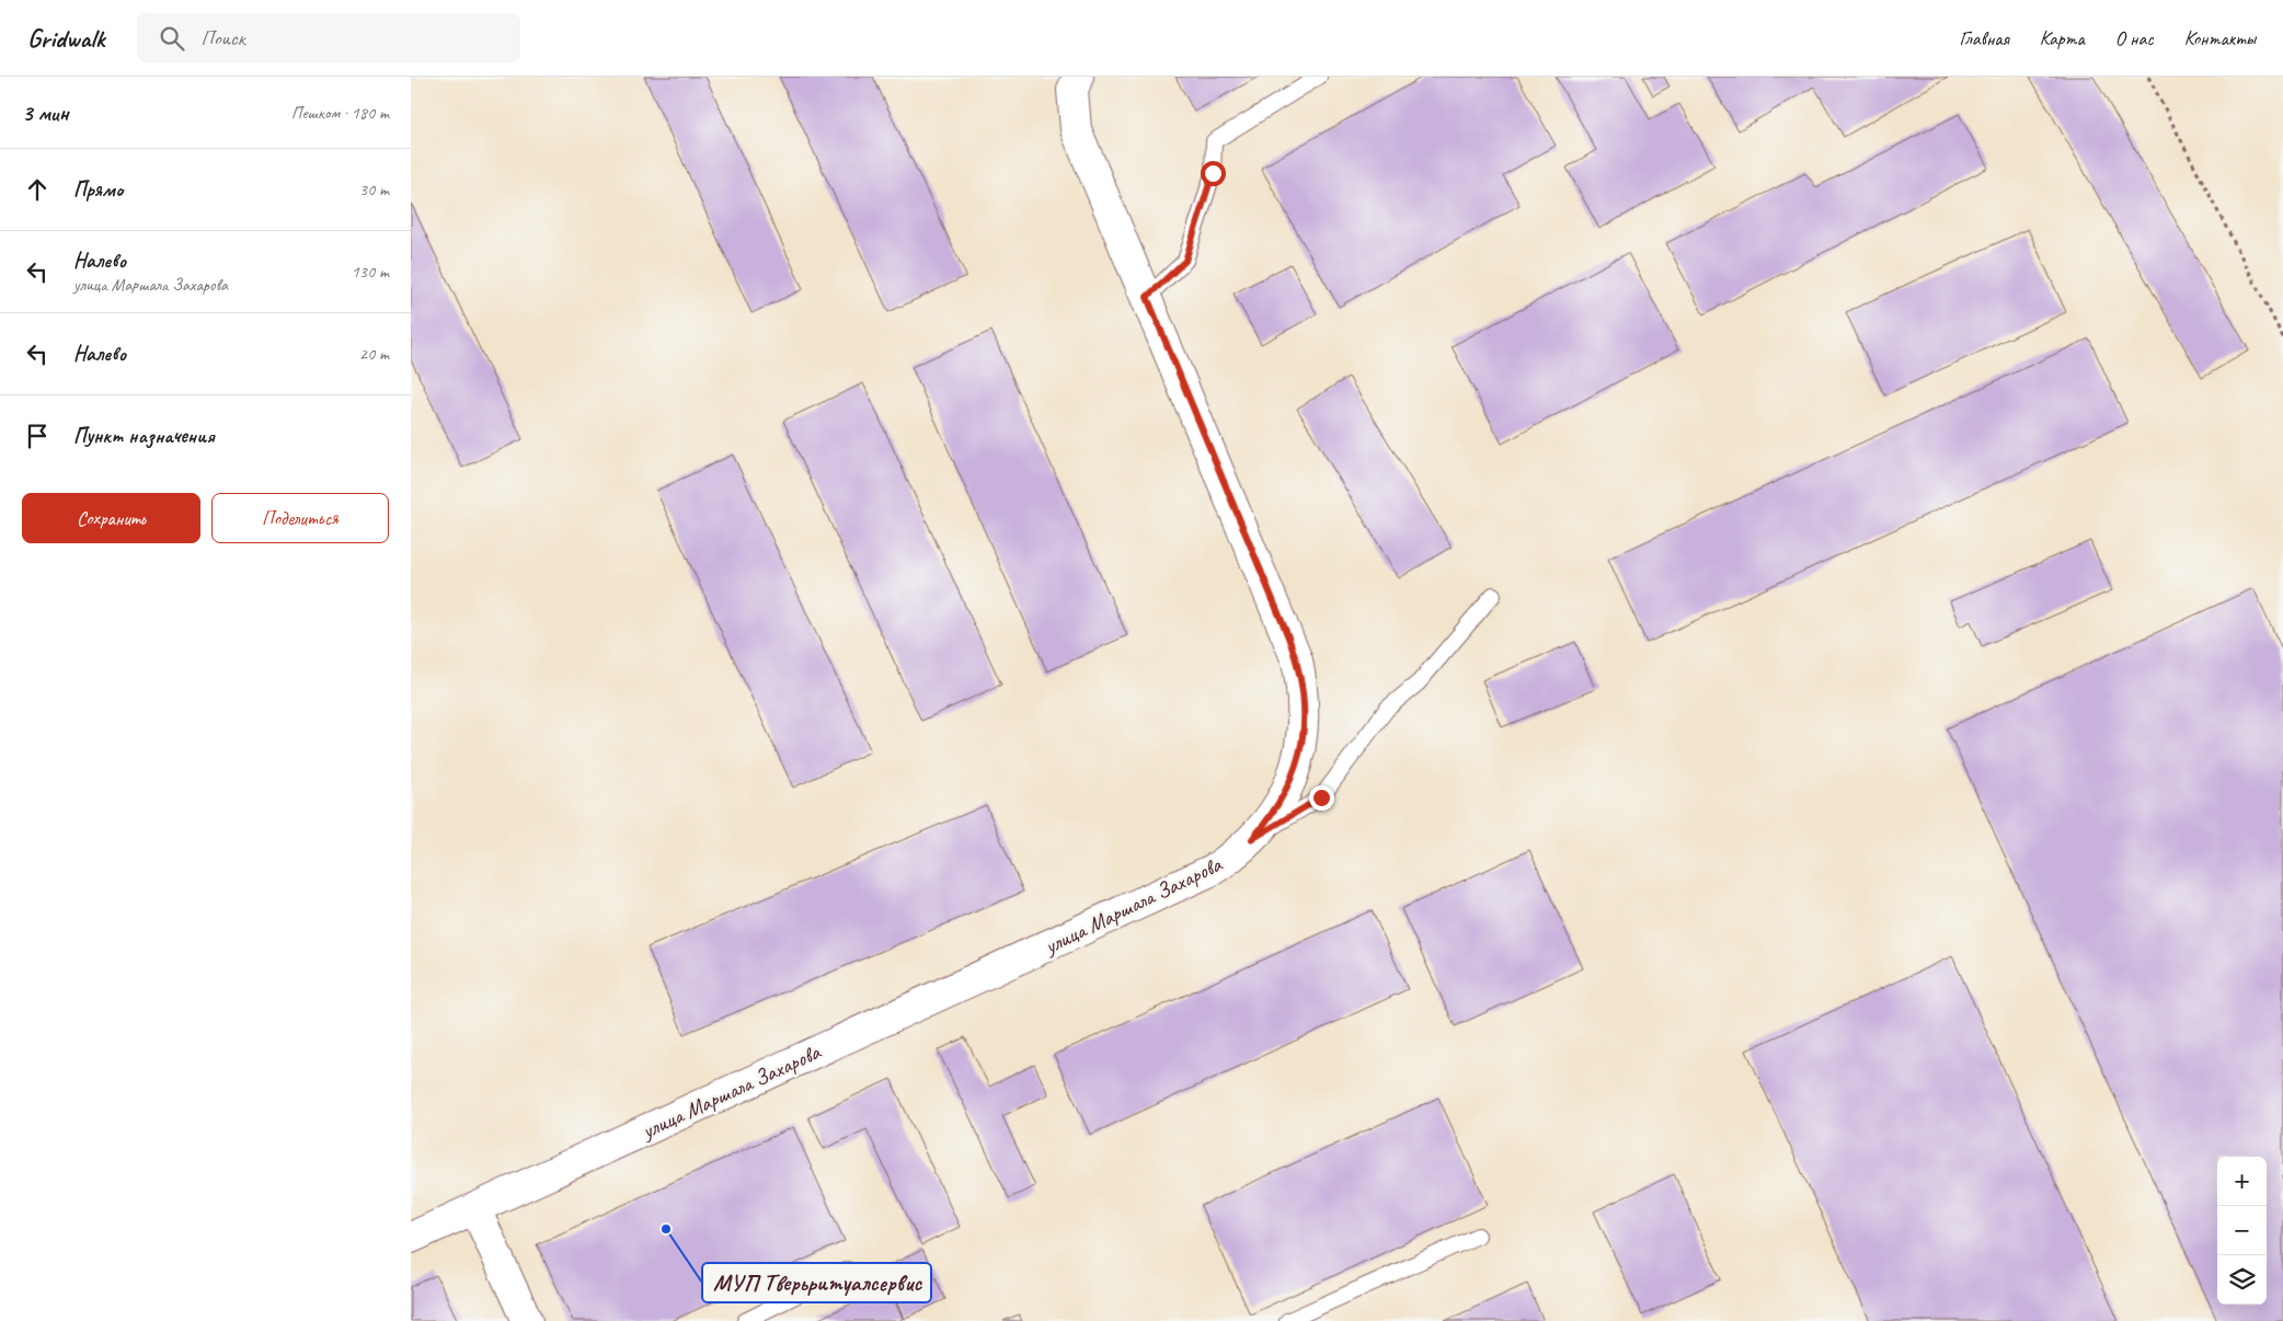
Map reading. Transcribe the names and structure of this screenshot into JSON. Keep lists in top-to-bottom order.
{
  "streets": {
    "street": ["улица Маршала Захарова"]
  },
  "places": ["МУП Тверьритуалсервис"],
  "page": {
    "header": "Gridwalk",
    "search": "Поиск",
    "nav": [
      "Главная",
      "Карта",
      "О нас",
      "Контакты"
    ],
    "heading": ["3 мин", "Пешком · 180 m"],
    "list": [
      ["Прямо", "30 m"],
      ["Налево", "улица Маршала Захарова", "130 m"],
      ["Налево", "20 m"],
      "Пункт назначения"
    ],
    "buttons": ["Сохранить", "Поделиться"],
    "map_buttons": ["+", "−"]
  }
}
